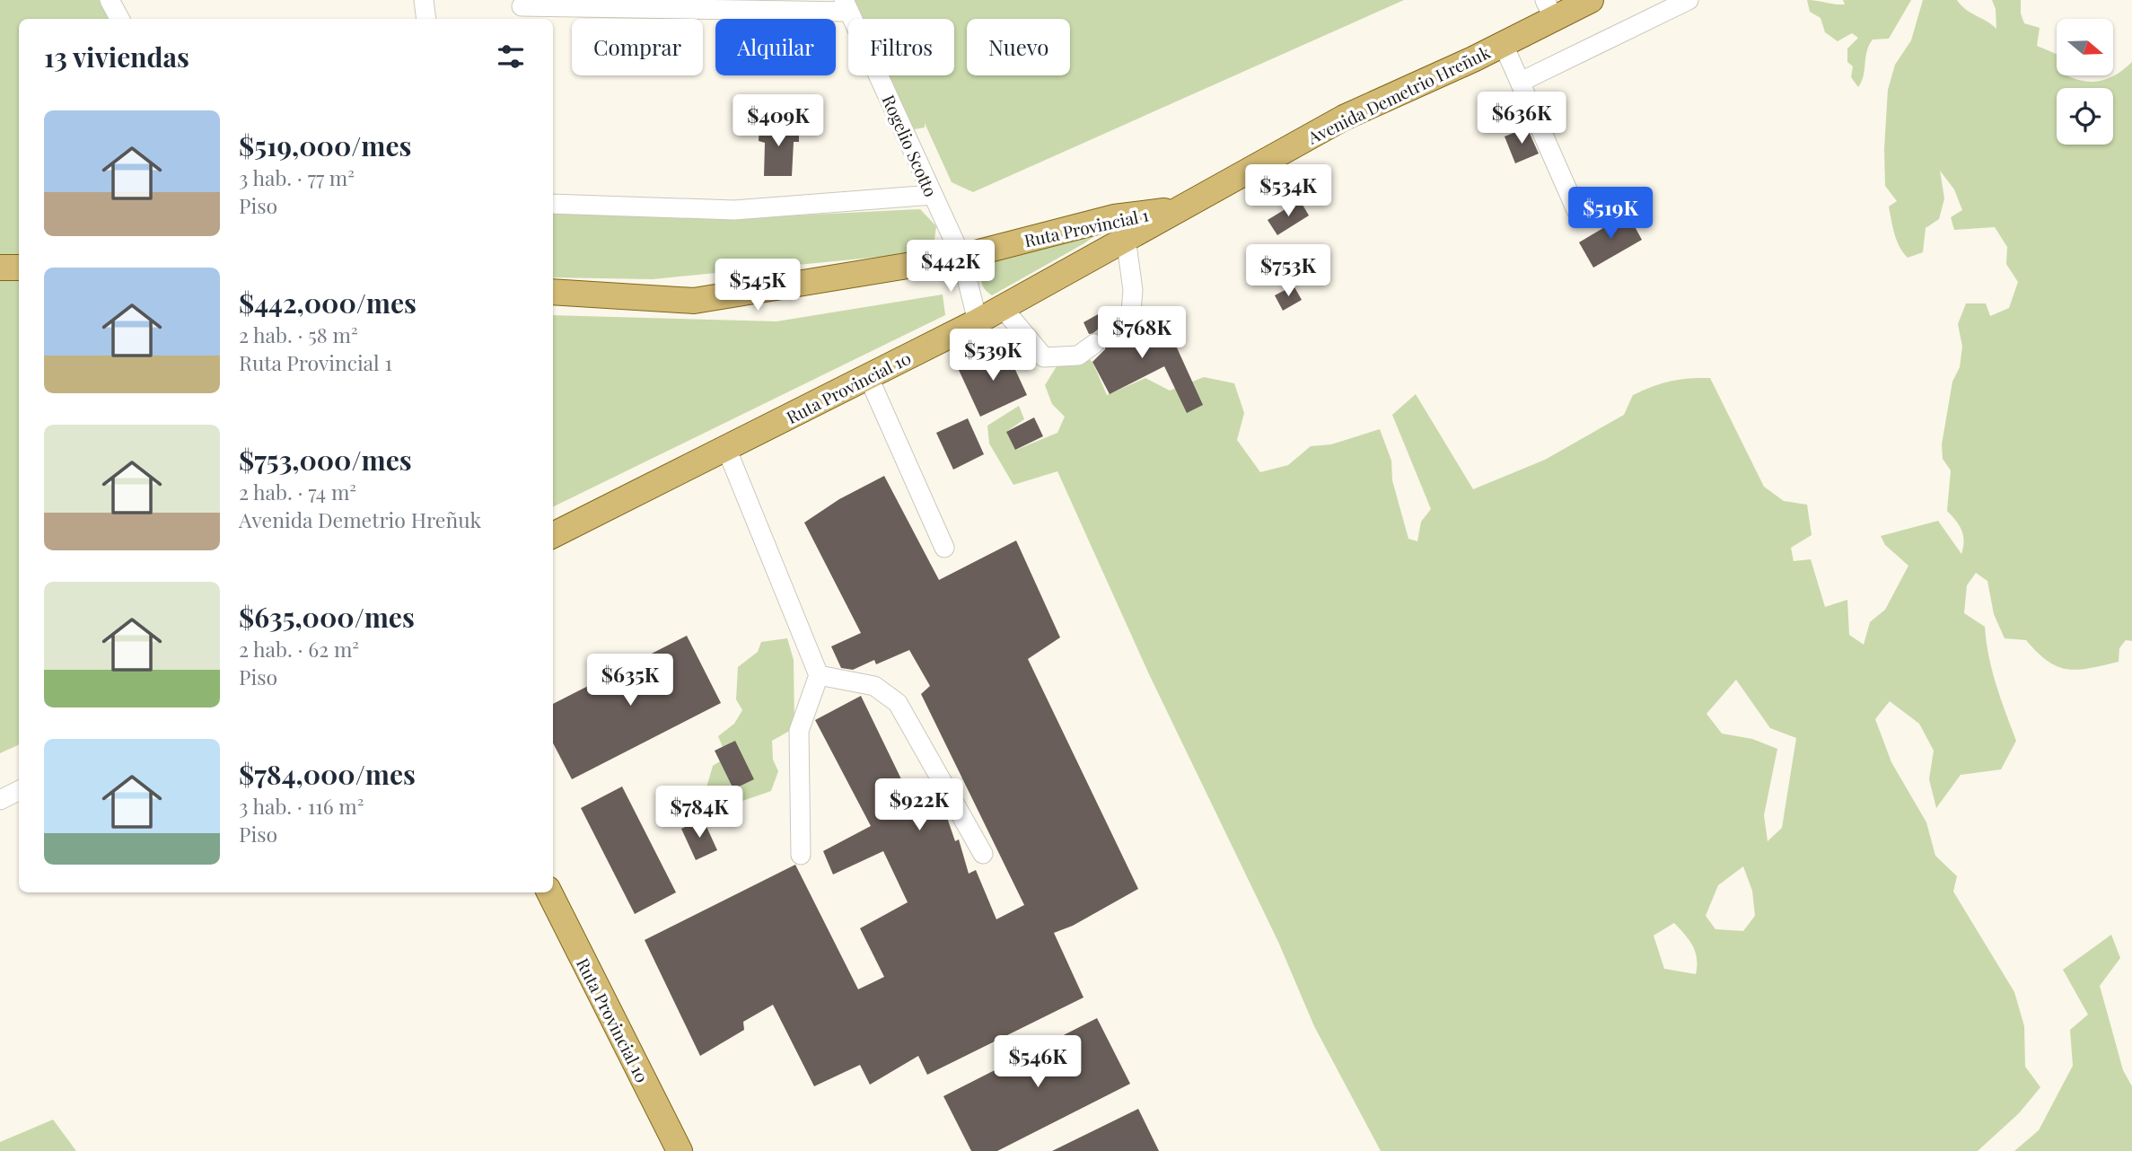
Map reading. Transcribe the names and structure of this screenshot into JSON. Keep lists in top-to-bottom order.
{
  "streets": {
    "main road": ["Avenida Demetrio Hreñuk", "Ruta Provincial 1", "Ruta Provincial 10"],
    "street": ["Rogelio Scotto"]
  },
  "crossings": [
    ["Avenida Demetrio Hreñuk", "Ruta Provincial 1"],
    ["Avenida Demetrio Hreñuk", "Ruta Provincial 10"],
    ["Rogelio Scotto", "Ruta Provincial 1"],
    ["Rogelio Scotto", "Ruta Provincial 10"],
    ["Ruta Provincial 1", "Ruta Provincial 10"]
  ],
  "north": "right",
  "page": {
    "chip": [
      "Comprar",
      "Alquilar",
      "Filtros",
      "Nuevo"
    ],
    "heading": "13 viviendas",
    "price": [
      "$636K",
      "$409K",
      "$534K",
      "$519K",
      "$442K",
      "$753K",
      "$545K",
      "$768K",
      "$539K",
      "$635K",
      "$922K",
      "$784K",
      "$546K"
    ],
    "list": [
      {
        "name": "$519,000/mes",
        "note": "3 hab. · 77 m² · Piso"
      },
      {
        "name": "$442,000/mes",
        "note": "2 hab. · 58 m² · Ruta Provincial 1"
      },
      {
        "name": "$753,000/mes",
        "note": "2 hab. · 74 m² · Avenida Demetrio Hreñuk"
      },
      {
        "name": "$635,000/mes",
        "note": "2 hab. · 62 m² · Piso"
      },
      {
        "name": "$784,000/mes",
        "note": "3 hab. · 116 m² · Piso"
      }
    ]
  }
}
